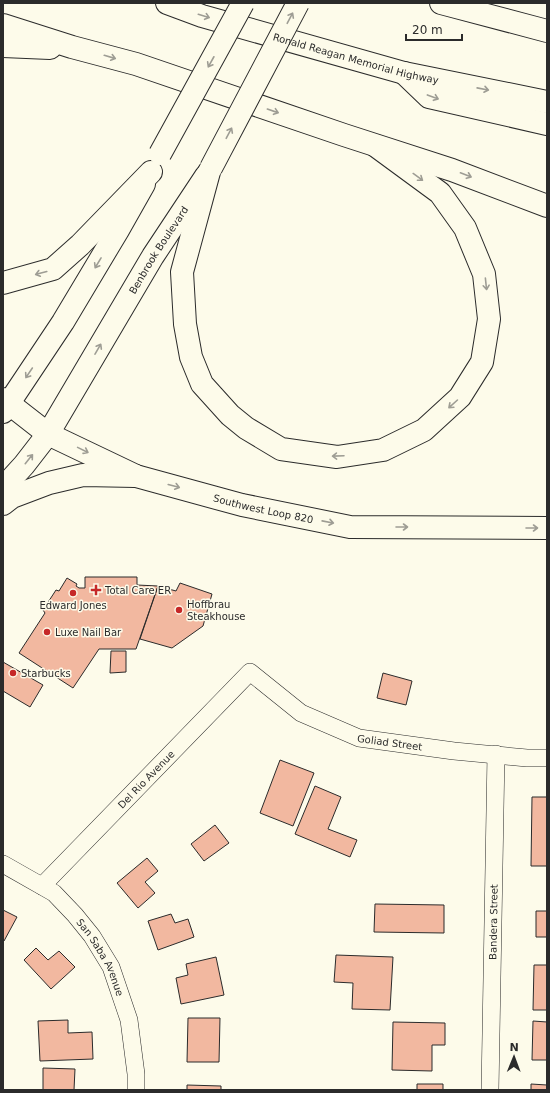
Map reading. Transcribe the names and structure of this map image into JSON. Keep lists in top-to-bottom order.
{
  "streets": {
    "main road": ["Ronald Reagan Memorial Highway", "Benbrook Boulevard", "Southwest Loop 820"],
    "street": [
      "Goliad Street",
      "Del Rio Avenue",
      "Bandera Street",
      "San Saba Avenue"
    ]
  },
  "crossings": [
    ["Benbrook Boulevard", "Southwest Loop 820"],
    ["Goliad Street", "Del Rio Avenue"],
    ["Goliad Street", "Bandera Street"],
    ["Del Rio Avenue", "San Saba Avenue"]
  ],
  "one_way": ["Southwest Loop 820"],
  "places": {
    "health": ["Total Care ER"],
    "other": [
      "Edward Jones",
      "Hoffbrau Steakhouse",
      "Luxe Nail Bar",
      "Starbucks"
    ]
  },
  "scale_bar": "20 m",
  "north": "top"
}
